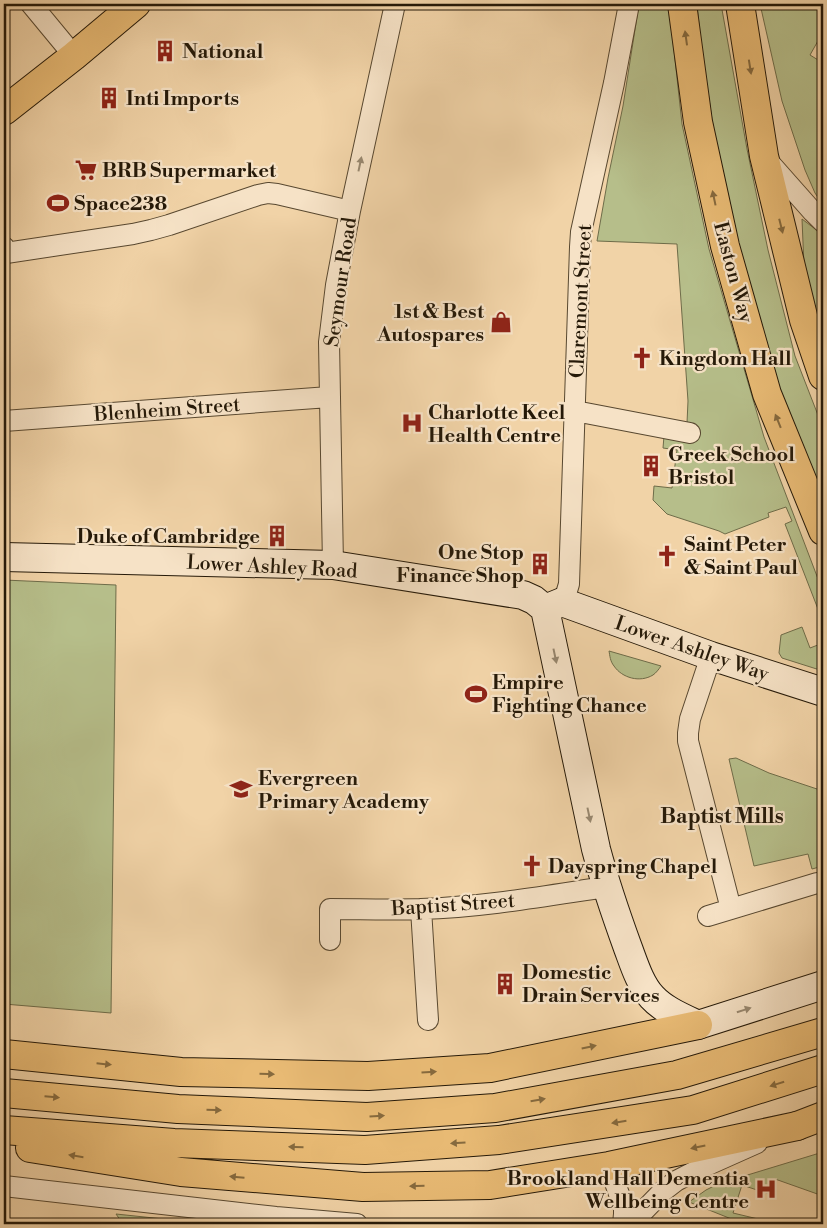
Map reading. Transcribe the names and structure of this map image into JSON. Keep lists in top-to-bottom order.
{
  "streets": {
    "main road": ["Easton Way", "Lower Ashley Road", "Lower Ashley Way"],
    "street": [
      "Seymour Road",
      "Claremont Street",
      "Blenheim Street",
      "Baptist Street"
    ]
  },
  "crossings": [
    ["Seymour Road", "Blenheim Street"],
    ["Seymour Road", "Lower Ashley Road"],
    ["Claremont Street", "Lower Ashley Road"],
    ["Claremont Street", "Lower Ashley Way"],
    ["Lower Ashley Road", "Lower Ashley Way"]
  ],
  "one_way": ["Seymour Road"],
  "districts": ["Baptist Mills"],
  "places": {
    "building": [
      "National",
      "Inti Imports",
      "Greek School Bristol",
      "Duke of Cambridge",
      "One Stop Finance Shop",
      "Domestic Drain Services"
    ],
    "supermarket": ["BRB Supermarket"],
    "sports": ["Space238", "Empire Fighting Chance"],
    "shop": ["1st & Best Autospares"],
    "church": ["Kingdom Hall", "Saint Peter & Saint Paul", "Dayspring Chapel"],
    "hospital": ["Charlotte Keel Health Centre", "Brookland Hall Dementia Wellbeing Centre"],
    "school or university": ["Evergreen Primary Academy"]
  }
}
